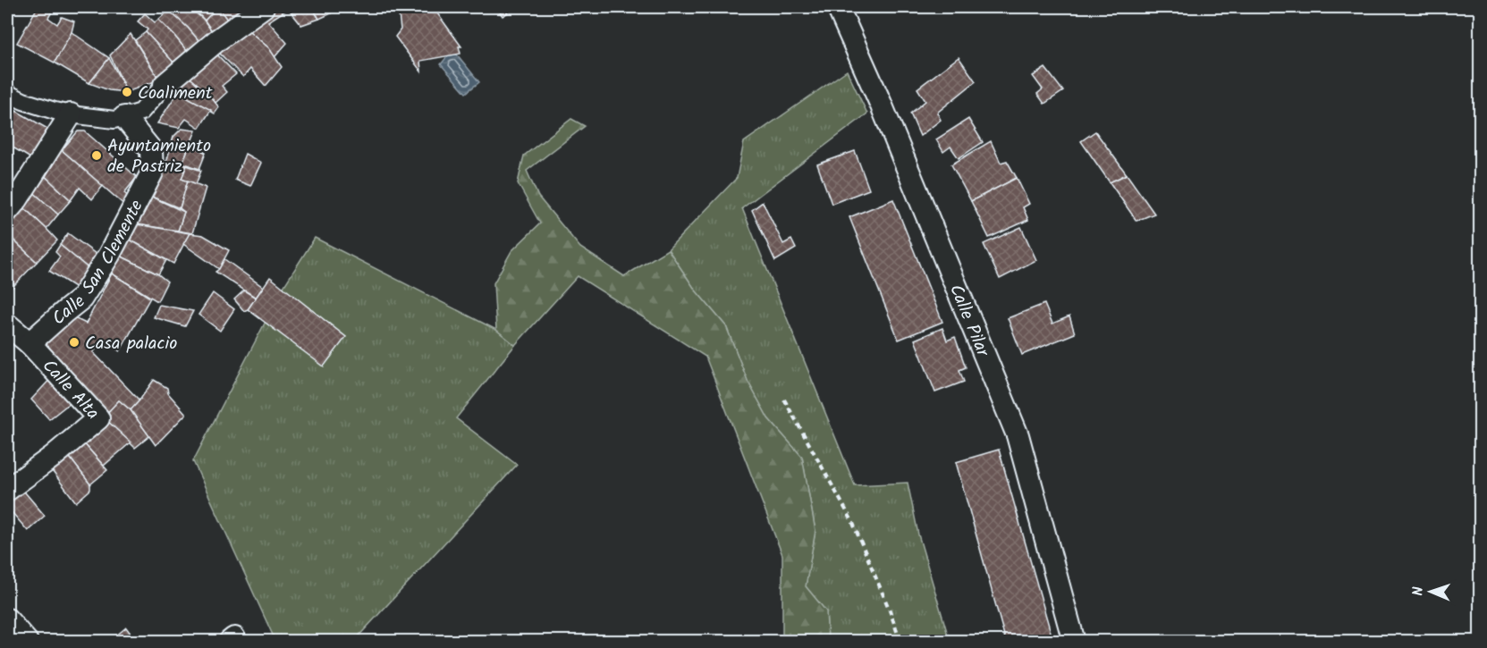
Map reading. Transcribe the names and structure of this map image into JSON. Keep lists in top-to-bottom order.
{
  "streets": {
    "street": ["Calle San Clemente", "Calle Pilar", "Calle Alta"]
  },
  "crossings": [
    ["Calle San Clemente", "Calle Alta"]
  ],
  "places": ["Coaliment", "Ayuntamiento de Pastriz", "Casa palacio"],
  "north": "left"
}
